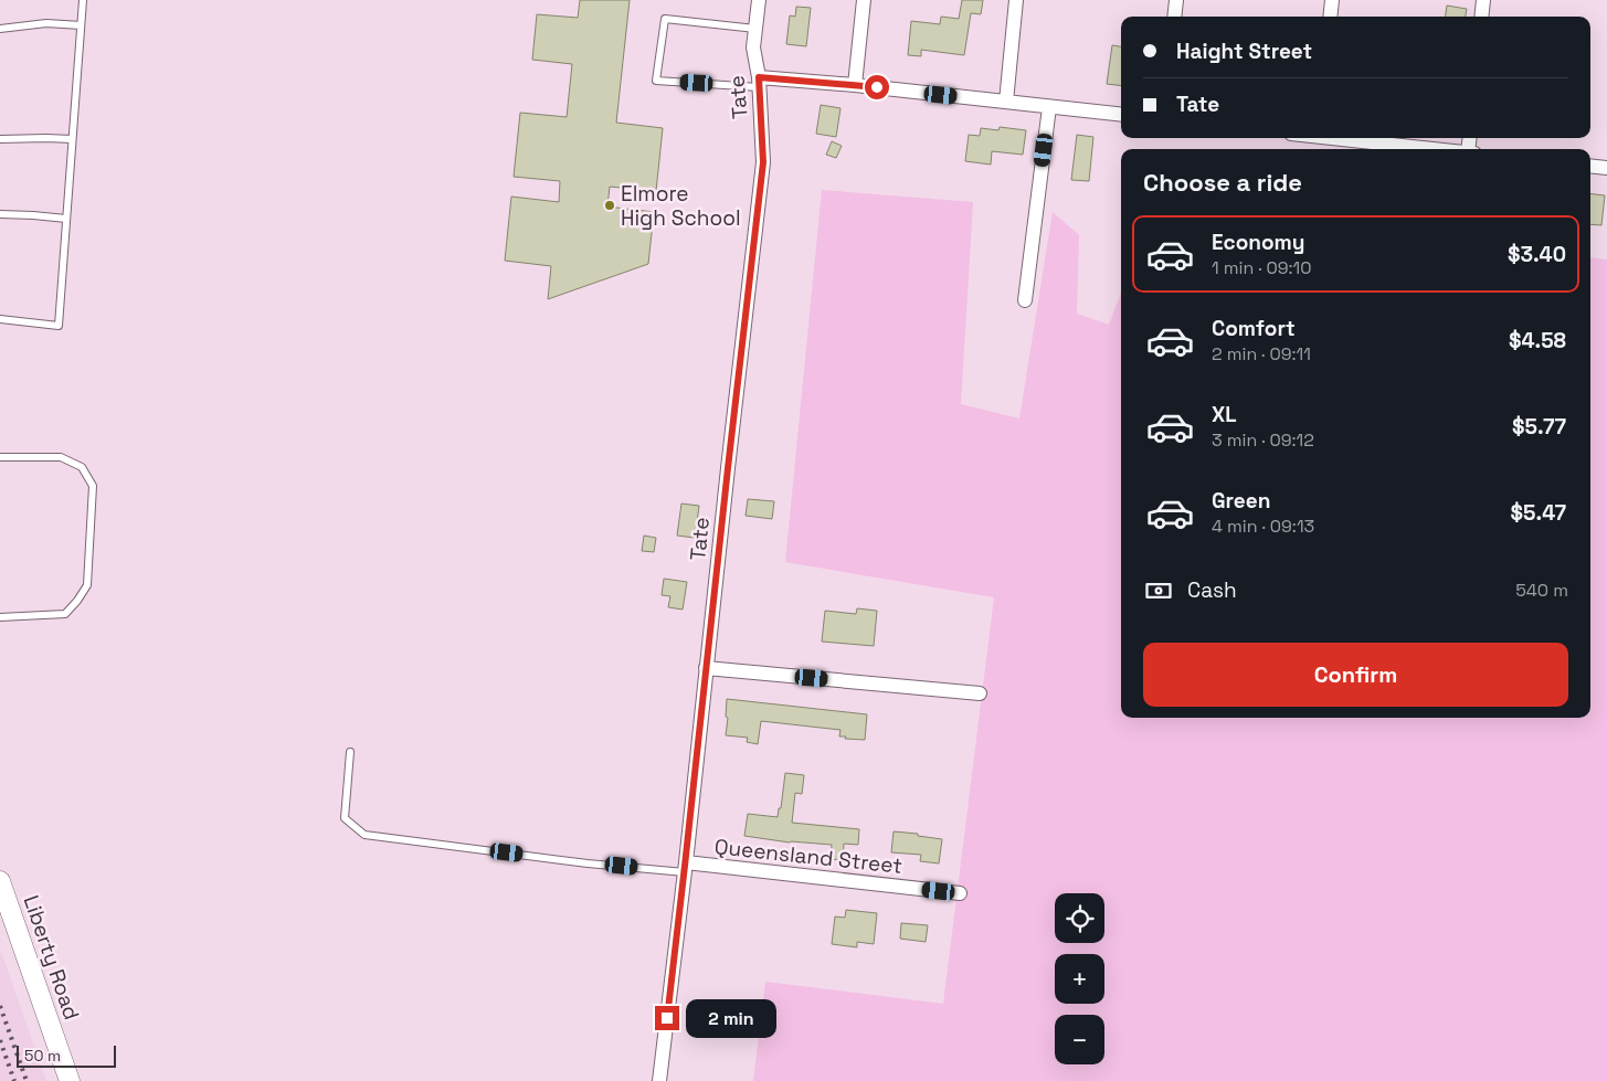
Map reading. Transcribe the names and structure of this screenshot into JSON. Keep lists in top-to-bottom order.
{
  "streets": {
    "main road": ["Liberty Road"],
    "street": ["Tate", "Queensland Street"]
  },
  "crossings": [
    ["Tate", "Queensland Street"]
  ],
  "places": ["Elmore High School"],
  "scale_bar": "50 m",
  "page": {
    "banner": ["Haight Street", "Tate"],
    "heading": "Choose a ride",
    "list": [
      {
        "name": "Economy",
        "note": "1 min · 09:10",
        "value": "$3.40"
      },
      {
        "name": "Comfort",
        "note": "2 min · 09:11",
        "value": "$4.58"
      },
      {
        "name": "XL",
        "note": "3 min · 09:12",
        "value": "$5.77"
      },
      {
        "name": "Green",
        "note": "4 min · 09:13",
        "value": "$5.47"
      }
    ],
    "pay": ["Cash", "540 m"],
    "buttons": "Confirm",
    "map_buttons": ["+", "−"],
    "bubble": "2 min",
    "scale": "50 m"
  }
}
